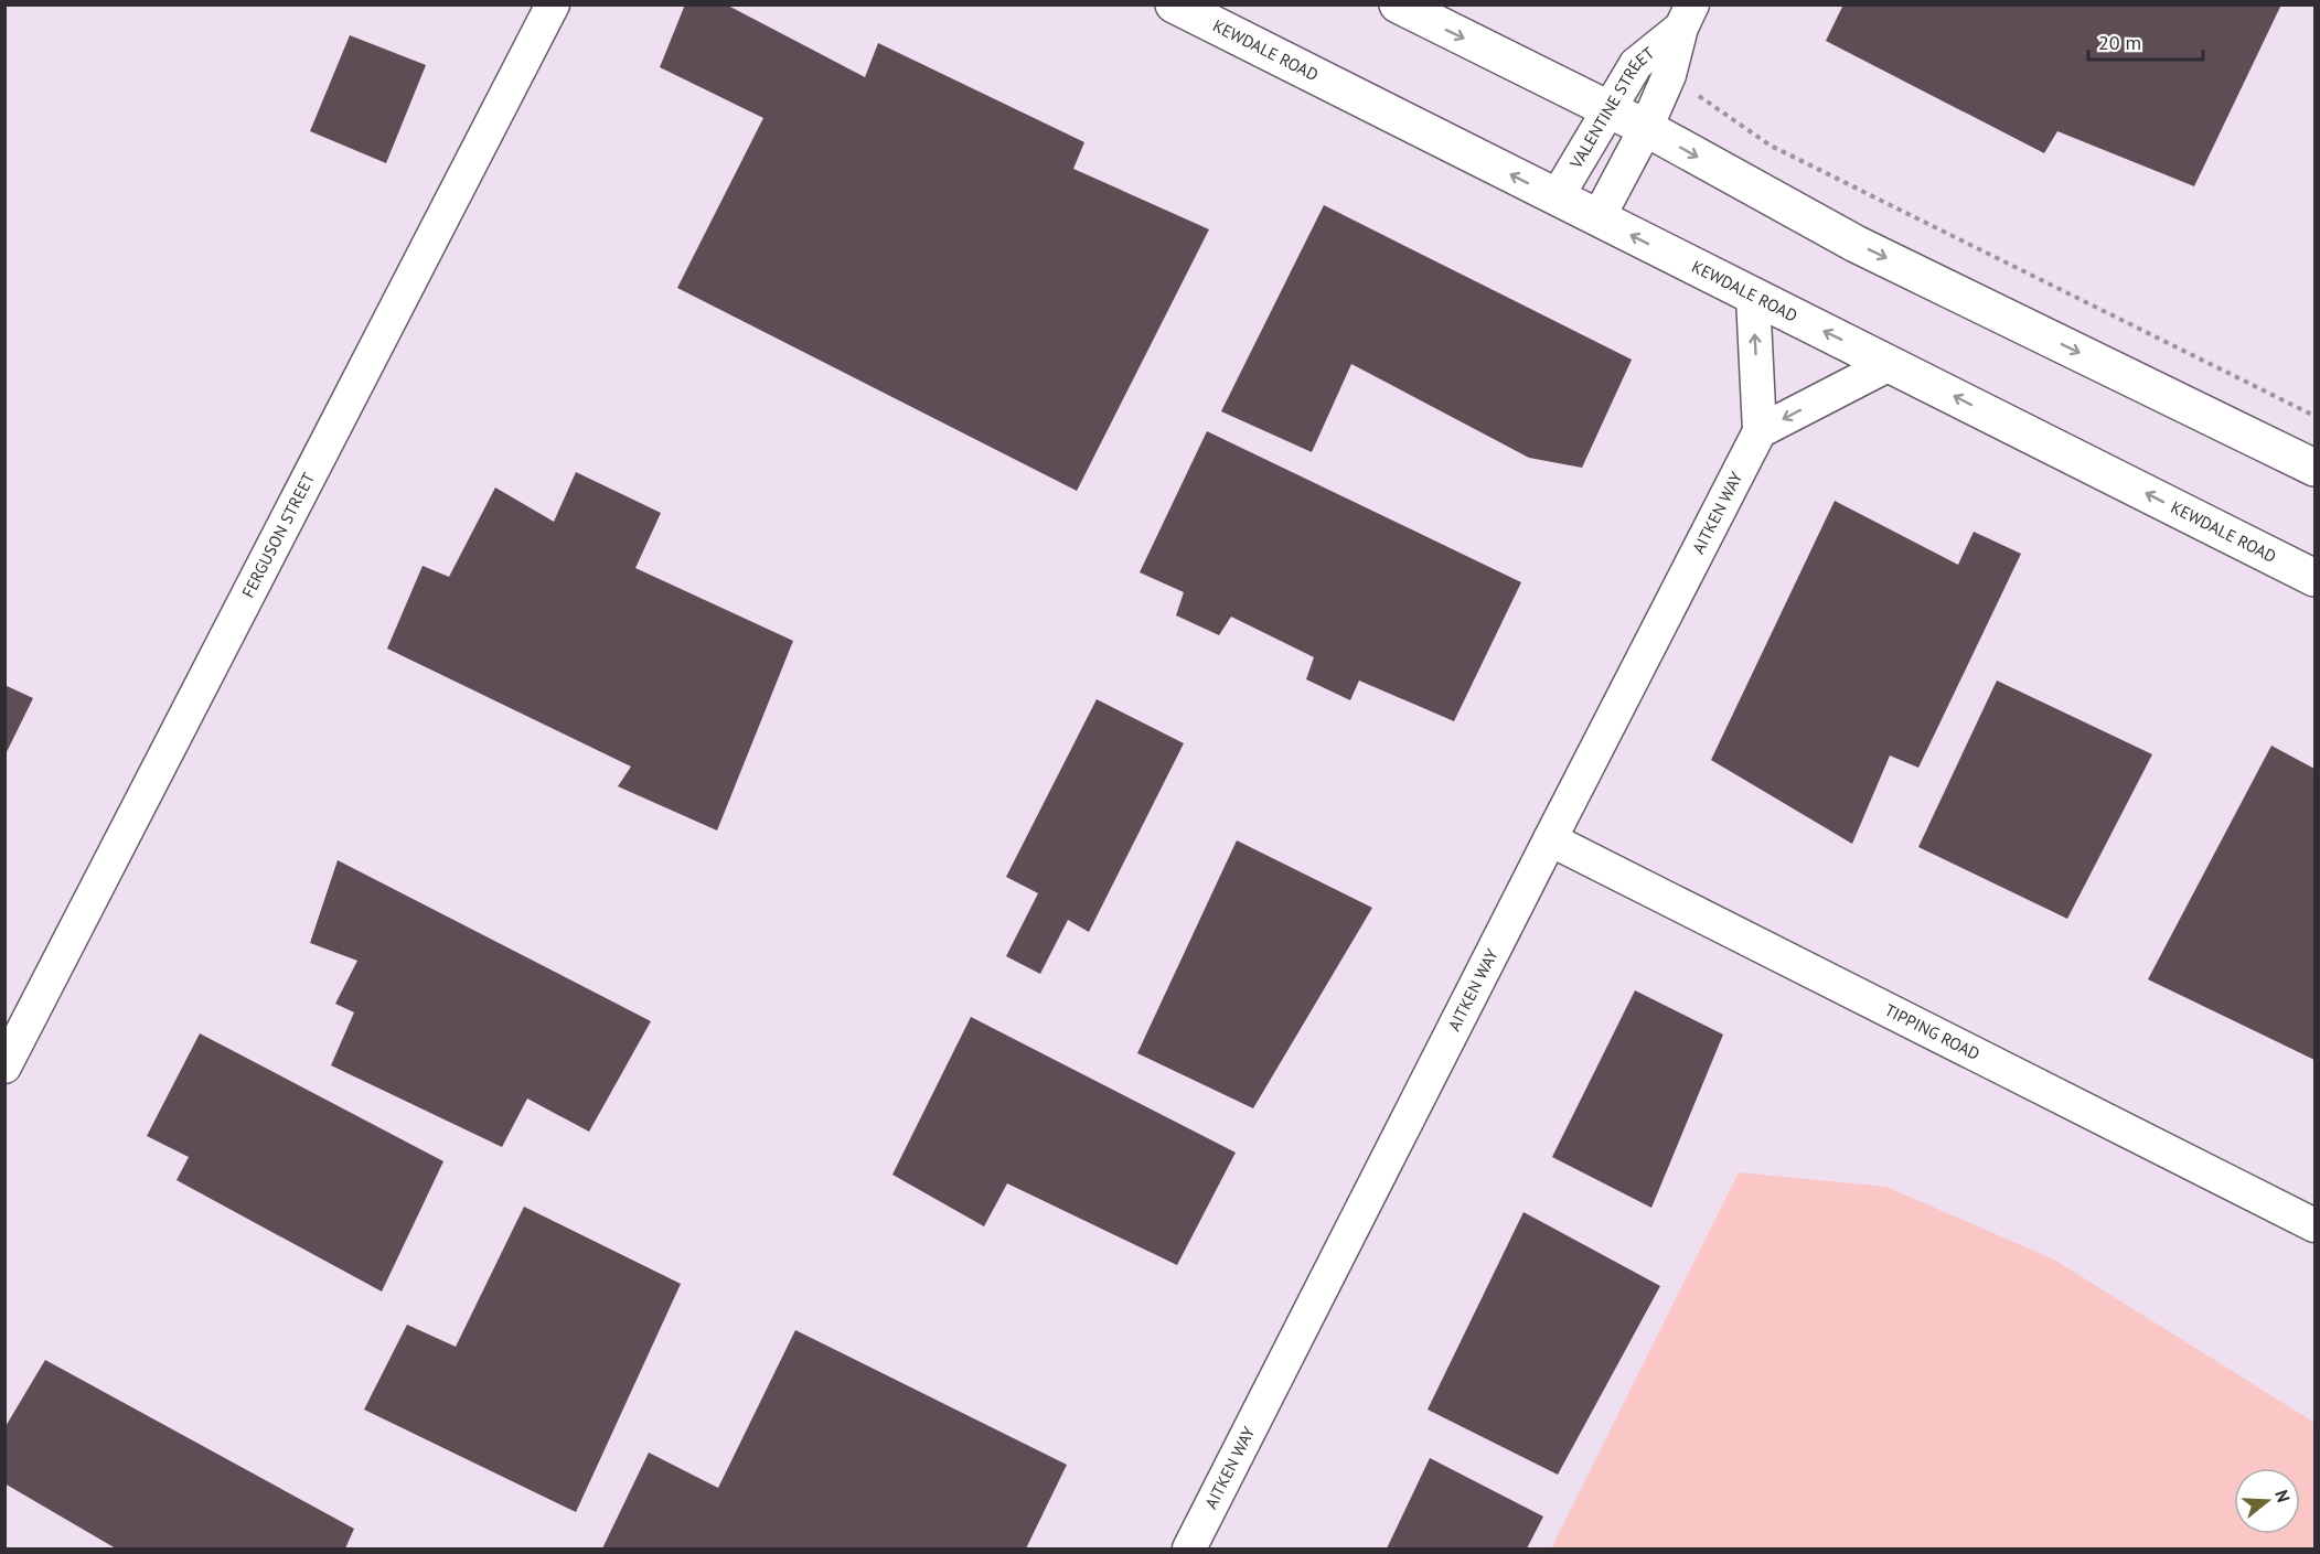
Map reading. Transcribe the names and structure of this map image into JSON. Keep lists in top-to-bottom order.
{
  "streets": {
    "main road": ["KEWDALE ROAD"],
    "street": [
      "VALENTINE STREET",
      "AITKEN WAY",
      "FERGUSON STREET",
      "TIPPING ROAD"
    ]
  },
  "crossings": [
    ["KEWDALE ROAD", "VALENTINE STREET"],
    ["KEWDALE ROAD", "AITKEN WAY"],
    ["AITKEN WAY", "TIPPING ROAD"]
  ],
  "scale_bar": "20 m",
  "north": "right"
}
